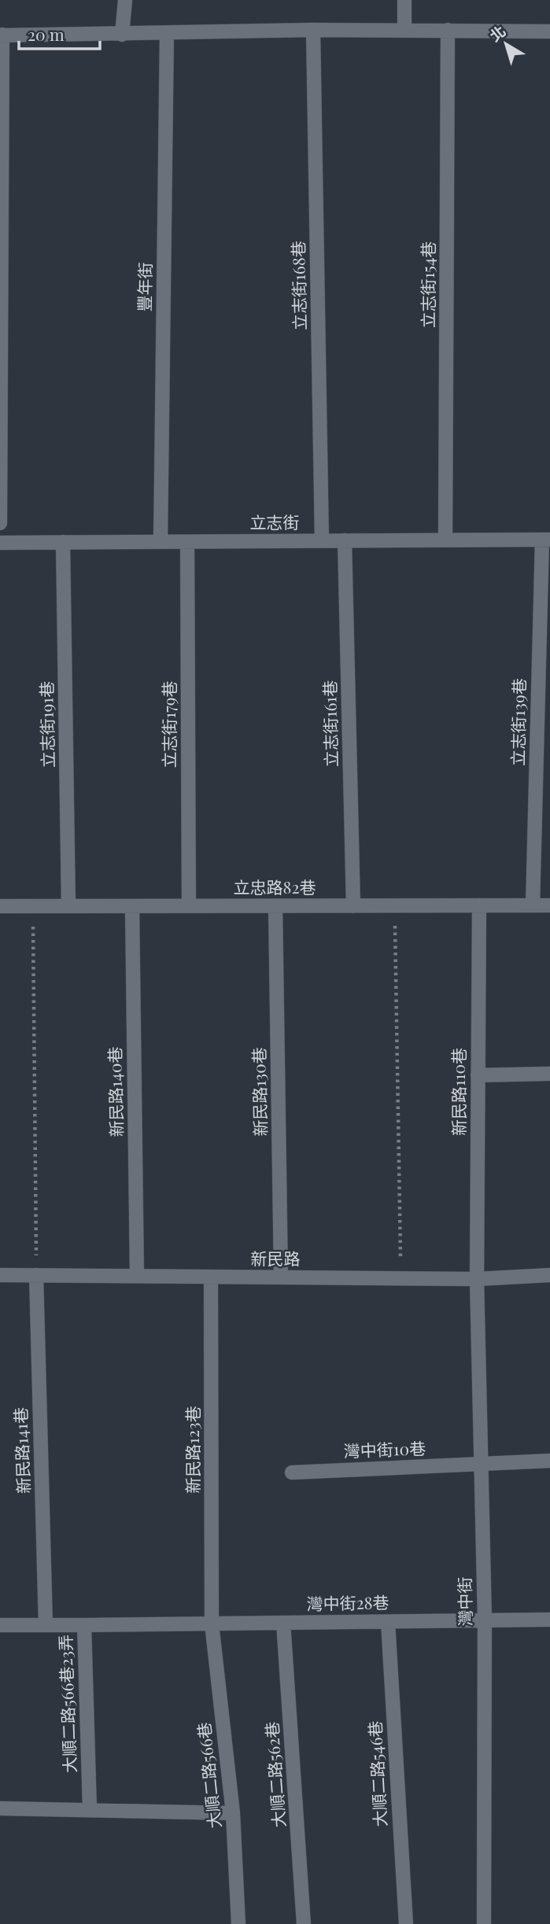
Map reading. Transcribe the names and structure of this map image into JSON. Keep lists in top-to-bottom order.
{
  "streets": {
    "street": [
      "立志街154巷",
      "立志街168巷",
      "豐年街",
      "立志街",
      "立志街139巷",
      "立志街161巷",
      "立志街191巷",
      "立志街179巷",
      "立忠路82巷",
      "新民路140巷",
      "新民路130巷",
      "新民路110巷",
      "新民路",
      "新民路123巷",
      "新民路141巷",
      "灣中街10巷",
      "灣中街",
      "灣中街28巷",
      "大順二路566巷23弄",
      "大順二路546巷",
      "大順二路562巷",
      "大順二路566巷"
    ]
  },
  "crossings": [
    ["立志街154巷", "立志街"],
    ["立志街168巷", "立志街"],
    ["豐年街", "立志街"],
    ["立志街", "立志街139巷"],
    ["立志街", "立志街161巷"],
    ["立志街", "立志街191巷"],
    ["立志街", "立志街179巷"],
    ["立志街139巷", "立忠路82巷"],
    ["立志街161巷", "立忠路82巷"],
    ["立志街191巷", "立忠路82巷"],
    ["立志街179巷", "立忠路82巷"],
    ["立忠路82巷", "新民路140巷"],
    ["立忠路82巷", "新民路130巷"],
    ["立忠路82巷", "新民路110巷"],
    ["新民路140巷", "新民路"],
    ["新民路130巷", "新民路"],
    ["新民路110巷", "新民路"],
    ["新民路110巷", "灣中街"],
    ["新民路", "新民路123巷"],
    ["新民路", "新民路141巷"],
    ["新民路", "灣中街"],
    ["新民路123巷", "灣中街28巷"],
    ["新民路123巷", "大順二路566巷23弄"],
    ["新民路123巷", "大順二路566巷"],
    ["灣中街10巷", "灣中街"],
    ["灣中街", "灣中街28巷"],
    ["灣中街28巷", "大順二路566巷23弄"],
    ["灣中街28巷", "大順二路546巷"],
    ["灣中街28巷", "大順二路562巷"],
    ["灣中街28巷", "大順二路566巷"],
    ["大順二路566巷23弄", "大順二路566巷"]
  ],
  "scale_bar": "20 m",
  "north": "top left"
}
